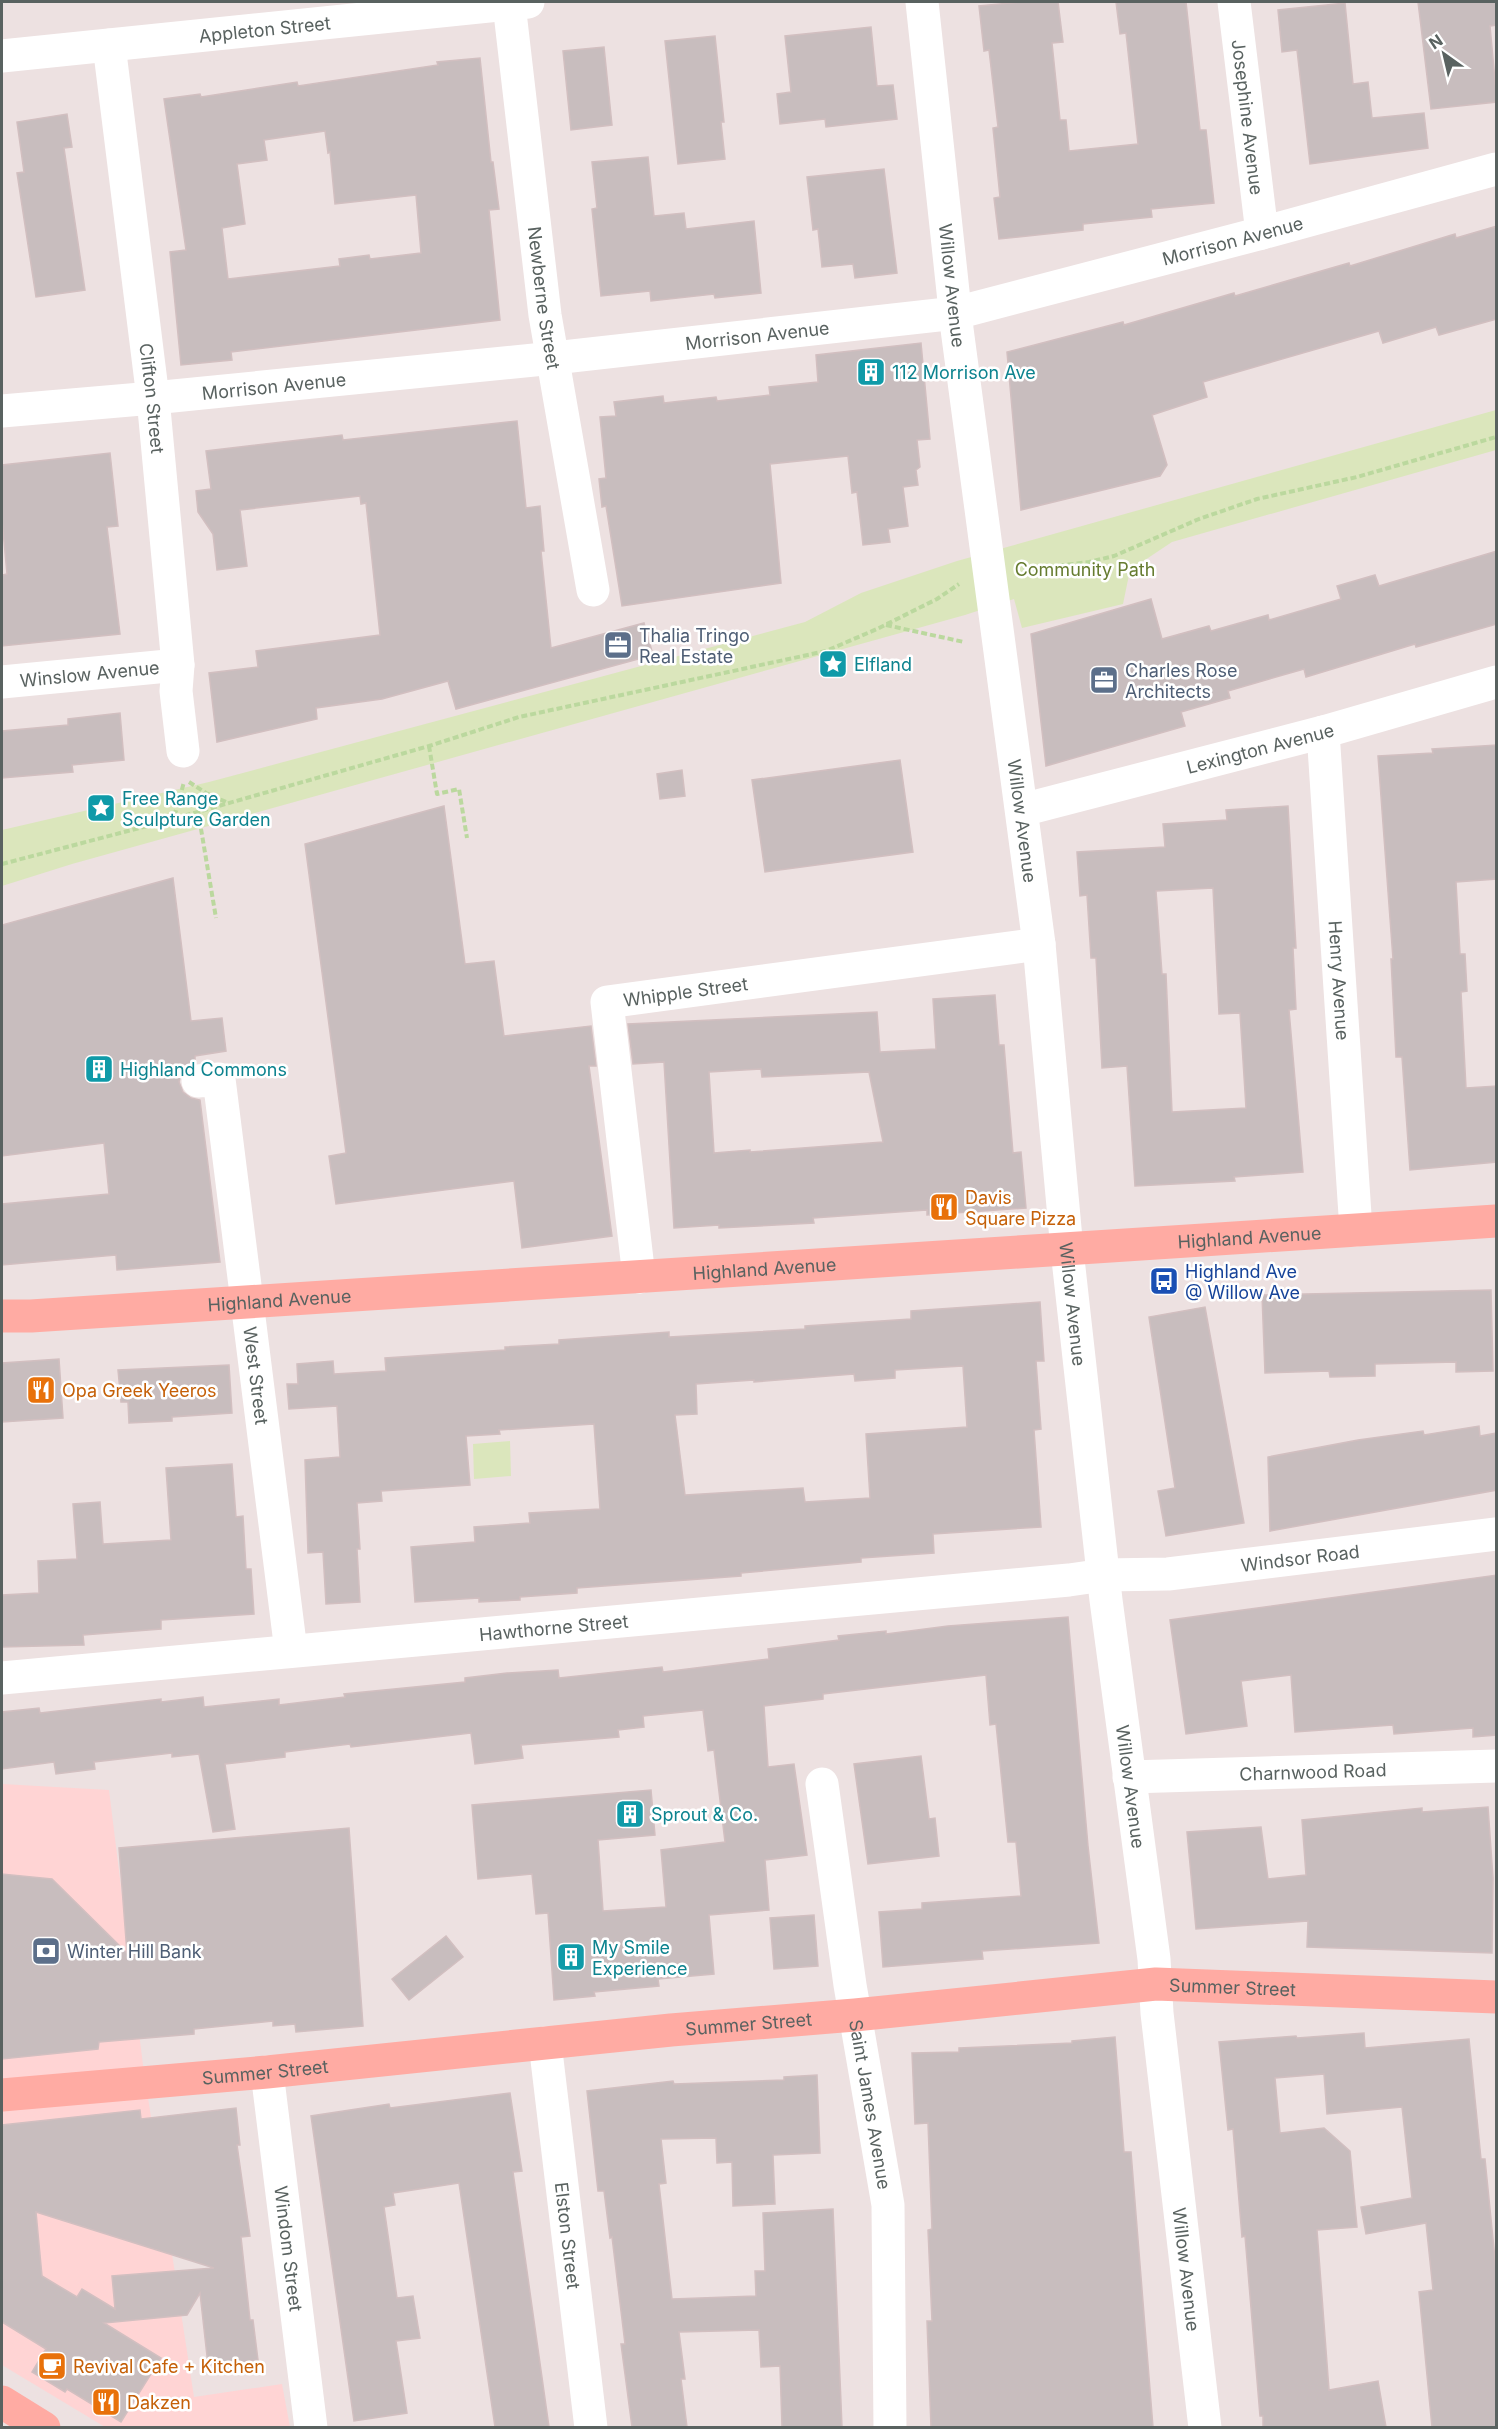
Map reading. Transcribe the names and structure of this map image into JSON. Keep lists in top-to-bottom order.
{
  "streets": {
    "main road": ["Highland Avenue", "Summer Street"],
    "street": [
      "Appleton Street",
      "Josephine Avenue",
      "Morrison Avenue",
      "Willow Avenue",
      "Newberne Street",
      "Clifton Street",
      "Winslow Avenue",
      "Lexington Avenue",
      "Henry Avenue",
      "Whipple Street",
      "West Street",
      "Windsor Road",
      "Hawthorne Street",
      "Charnwood Road",
      "Saint James Avenue",
      "Elston Street",
      "Windom Street"
    ]
  },
  "crossings": [
    ["Appleton Street", "Newberne Street"],
    ["Appleton Street", "Clifton Street"],
    ["Josephine Avenue", "Morrison Avenue"],
    ["Morrison Avenue", "Willow Avenue"],
    ["Morrison Avenue", "Newberne Street"],
    ["Morrison Avenue", "Clifton Street"],
    ["Willow Avenue", "Lexington Avenue"],
    ["Willow Avenue", "Whipple Street"],
    ["Willow Avenue", "Highland Avenue"],
    ["Willow Avenue", "Windsor Road"],
    ["Willow Avenue", "Hawthorne Street"],
    ["Willow Avenue", "Charnwood Road"],
    ["Willow Avenue", "Summer Street"],
    ["Clifton Street", "Winslow Avenue"],
    ["Lexington Avenue", "Henry Avenue"],
    ["Henry Avenue", "Highland Avenue"],
    ["Whipple Street", "Highland Avenue"],
    ["Highland Avenue", "West Street"],
    ["West Street", "Hawthorne Street"],
    ["Windsor Road", "Hawthorne Street"],
    ["Summer Street", "Saint James Avenue"],
    ["Summer Street", "Elston Street"],
    ["Summer Street", "Windom Street"]
  ],
  "parks": ["Community Path"],
  "places": {
    "building": [
      "112 Morrison Ave",
      "Highland Commons",
      "Sprout & Co.",
      "My Smile Experience"
    ],
    "office": ["Thalia Tringo Real Estate", "Charles Rose Architects"],
    "place": ["Elfland", "Free Range Sculpture Garden"],
    "restaurant": ["Davis Square Pizza", "Opa Greek Yeeros", "Dakzen"],
    "bus stop": ["Highland Ave @ Willow Ave"],
    "bank": ["Winter Hill Bank"],
    "cafe": ["Revival Cafe + Kitchen"]
  },
  "north": "top left"
}
